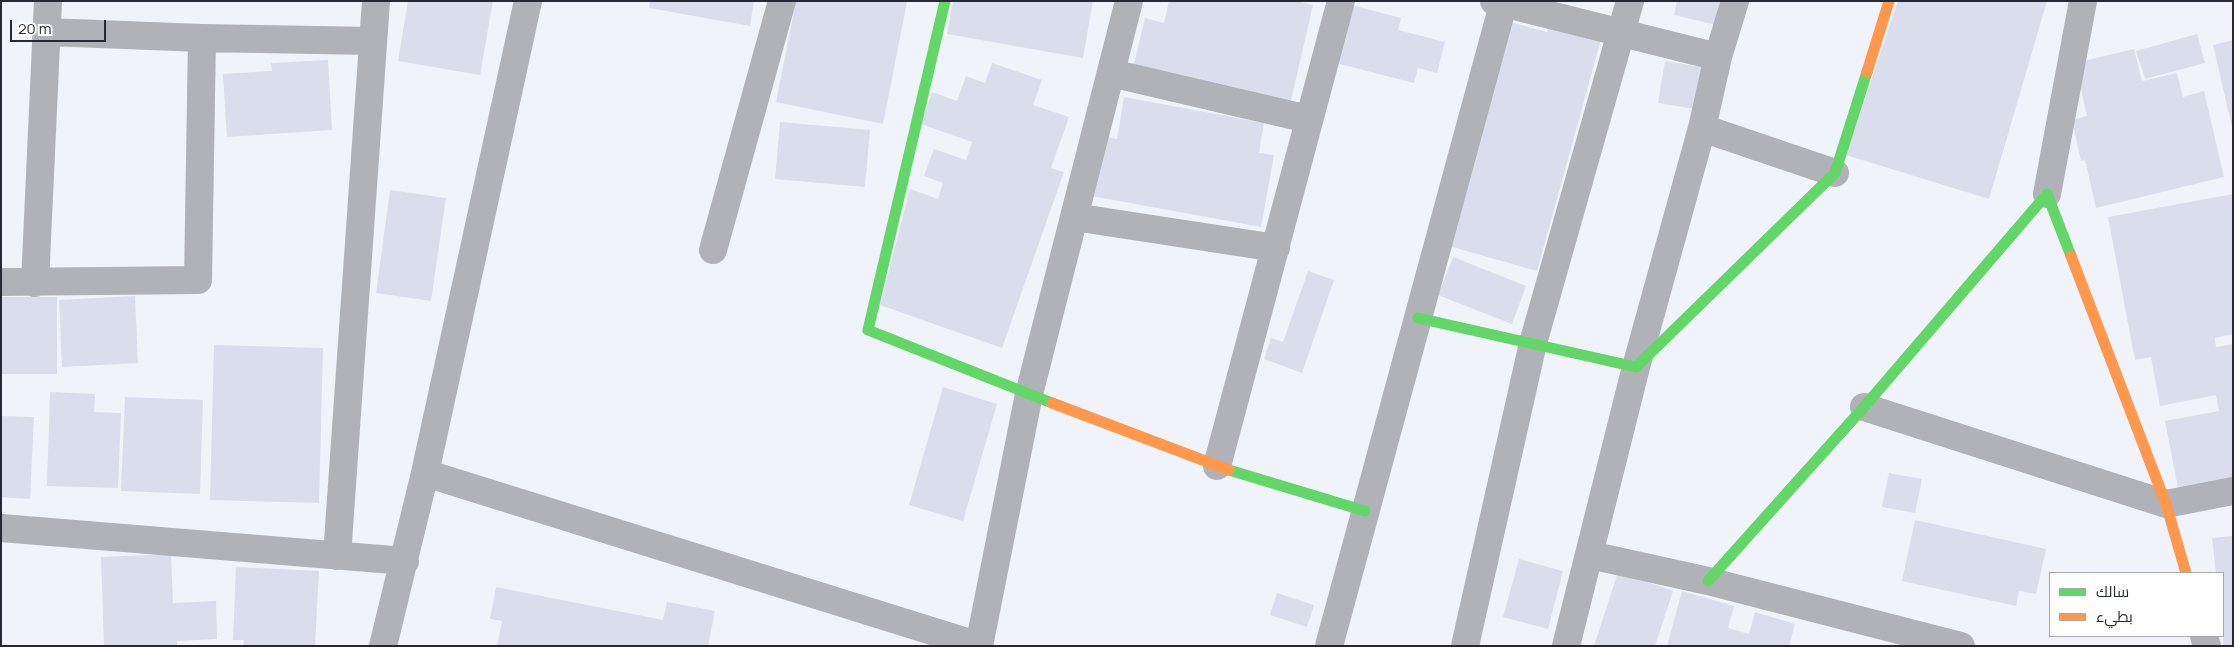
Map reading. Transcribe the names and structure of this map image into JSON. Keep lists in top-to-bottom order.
{
  "legend": ["سالك", "بطيء"],
  "scale_bar": "20 m"
}
